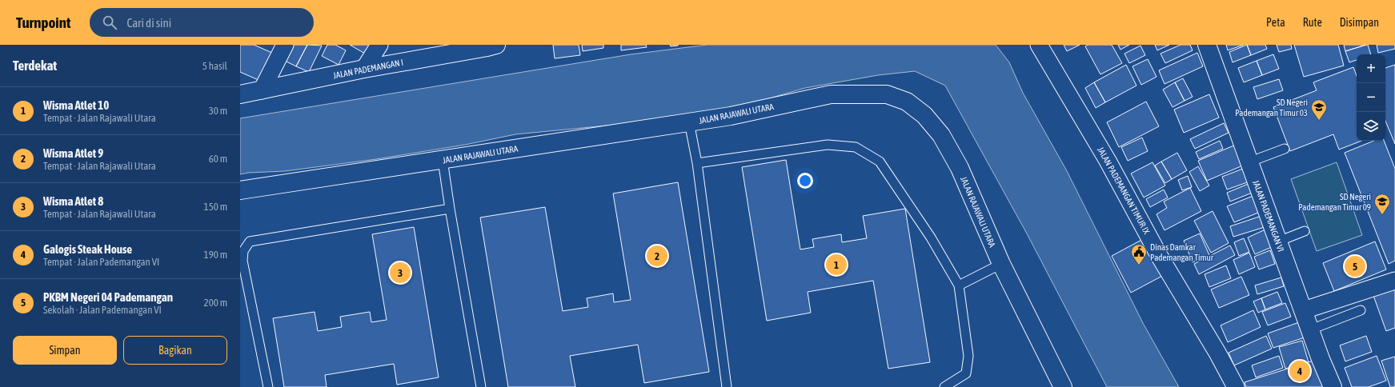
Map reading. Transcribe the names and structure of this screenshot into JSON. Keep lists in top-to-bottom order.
{
  "streets": {
    "street": [
      "JALAN PADEMANGAN I",
      "JALAN RAJAWALI UTARA",
      "JALAN PADEMANGAN TIMUR IX",
      "JALAN PADEMANGAN VI"
    ]
  },
  "places": {
    "school or university": ["SD Negeri Pademangan Timur 03", "SD Negeri Pademangan Timur 09"],
    "public building": ["Dinas Damkar Pademangan Timur"]
  },
  "page": {
    "header": "Turnpoint",
    "search": "Cari di sini",
    "nav": ["Peta", "Rute", "Disimpan"],
    "heading": ["Terdekat", "5 hasil"],
    "map_buttons": ["+", "−"],
    "list": [
      {
        "mark": "1",
        "name": "Wisma Atlet 10",
        "note": "Tempat · Jalan Rajawali Utara",
        "value": "30 m"
      },
      {
        "mark": "2",
        "name": "Wisma Atlet 9",
        "note": "Tempat · Jalan Rajawali Utara",
        "value": "60 m"
      },
      {
        "mark": "3",
        "name": "Wisma Atlet 8",
        "note": "Tempat · Jalan Rajawali Utara",
        "value": "150 m"
      },
      {
        "mark": "4",
        "name": "Galogis Steak House",
        "note": "Tempat · Jalan Pademangan VI",
        "value": "190 m"
      },
      {
        "mark": "5",
        "name": "PKBM Negeri 04 Pademangan",
        "note": "Sekolah · Jalan Pademangan VI",
        "value": "200 m"
      }
    ],
    "pins": [
      "2",
      "1",
      "5",
      "3",
      "4"
    ],
    "buttons": ["Simpan", "Bagikan"]
  }
}
